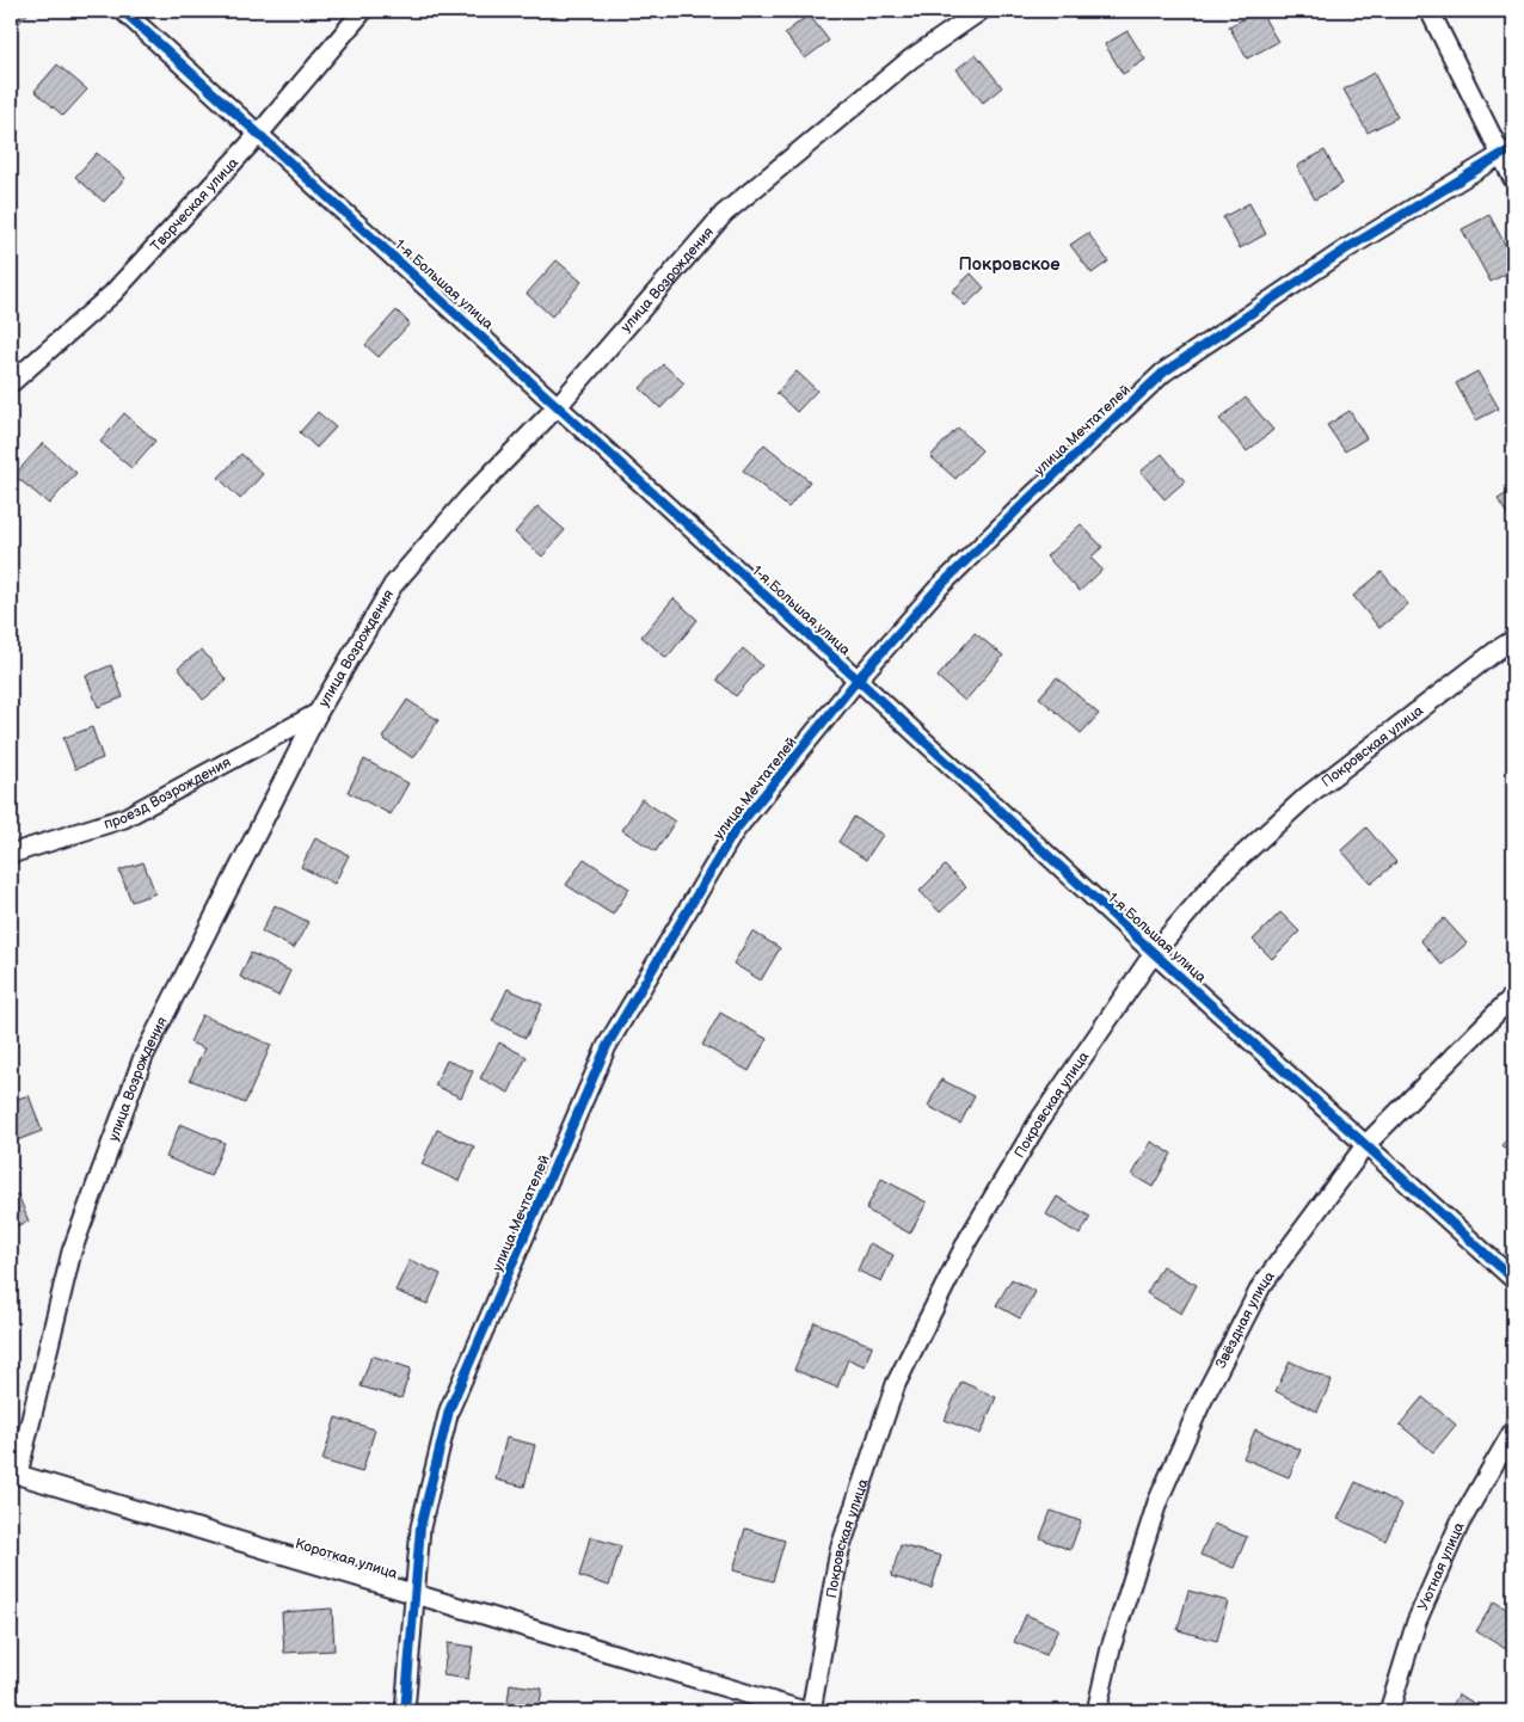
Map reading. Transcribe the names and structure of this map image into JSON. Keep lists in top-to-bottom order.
{
  "streets": {
    "street": [
      "Творческая улица",
      "улица Возрождения",
      "1-я Большая улица",
      "улица Мечтателей",
      "Покровская улица",
      "проезд Возрождения",
      "Звёздная улица",
      "Короткая улица",
      "Уютная улица"
    ]
  },
  "crossings": [
    ["Творческая улица", "1-я Большая улица"],
    ["улица Возрождения", "1-я Большая улица"],
    ["улица Возрождения", "проезд Возрождения"],
    ["улица Возрождения", "Короткая улица"],
    ["1-я Большая улица", "улица Мечтателей"],
    ["1-я Большая улица", "Покровская улица"],
    ["1-я Большая улица", "Звёздная улица"],
    ["улица Мечтателей", "Короткая улица"]
  ],
  "districts": ["Покровское"]
}
